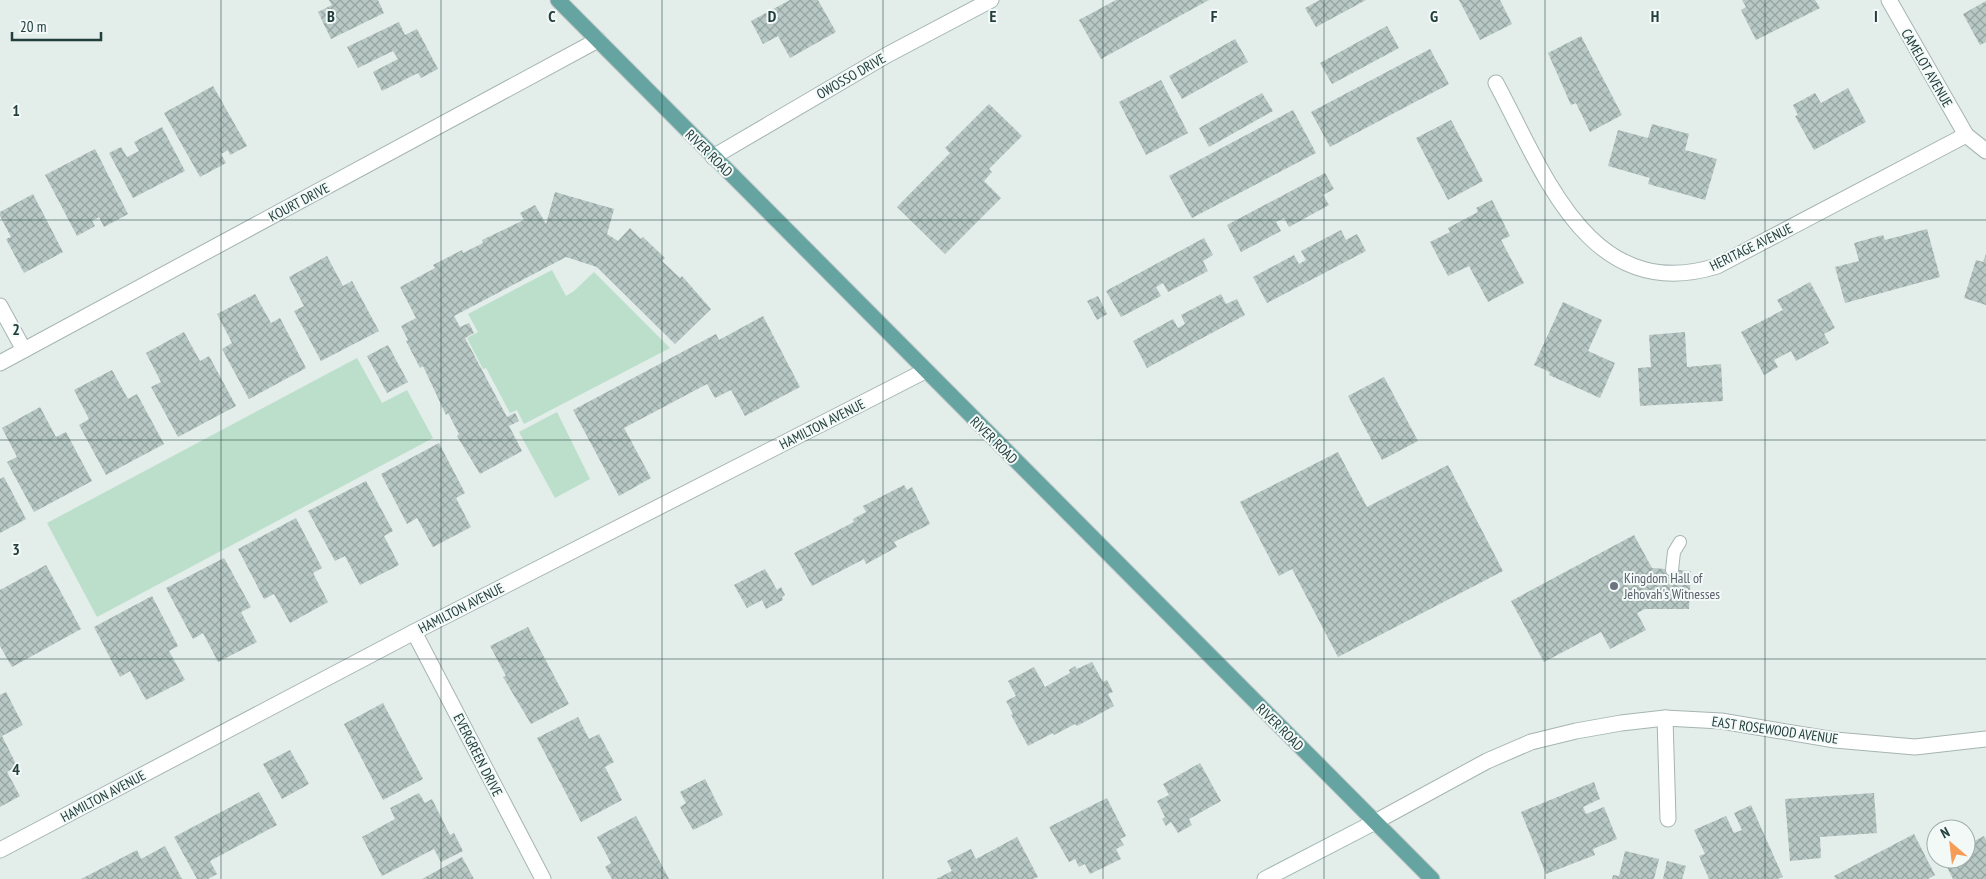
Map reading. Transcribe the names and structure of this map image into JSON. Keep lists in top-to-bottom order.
{
  "streets": {
    "main road": ["RIVER ROAD"],
    "street": [
      "CAMELOT AVENUE",
      "OWOSSO DRIVE",
      "KOURT DRIVE",
      "HERITAGE AVENUE",
      "HAMILTON AVENUE",
      "EAST ROSEWOOD AVENUE",
      "EVERGREEN DRIVE"
    ]
  },
  "crossings": [
    ["CAMELOT AVENUE", "HERITAGE AVENUE"],
    ["OWOSSO DRIVE", "RIVER ROAD"],
    ["RIVER ROAD", "KOURT DRIVE"],
    ["RIVER ROAD", "HAMILTON AVENUE"],
    ["RIVER ROAD", "EAST ROSEWOOD AVENUE"],
    ["HAMILTON AVENUE", "EVERGREEN DRIVE"]
  ],
  "places": ["Kingdom Hall of Jehovah's Witnesses"],
  "scale_bar": "20 m",
  "north": "top left",
  "grid": {
    "columns": [
      "B",
      "C",
      "D",
      "E",
      "F",
      "G",
      "H",
      "I"
    ],
    "rows": [
      "1",
      "2",
      "3",
      "4"
    ]
  }
}
